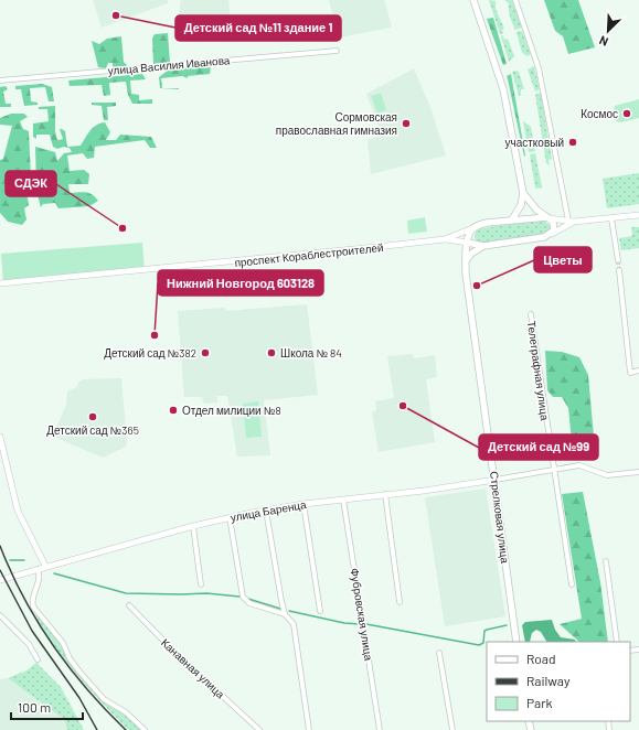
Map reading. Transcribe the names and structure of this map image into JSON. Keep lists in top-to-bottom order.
{
  "streets": {
    "main road": ["Стрелковая улица"],
    "street": [
      "улица Василия Иванова",
      "проспект Кораблестроителей",
      "Телеграфная улица",
      "улица Баренца",
      "Фубровская улица",
      "Канавная улица"
    ]
  },
  "crossings": [
    ["проспект Кораблестроителей", "Стрелковая улица"],
    ["улица Баренца", "Стрелковая улица"],
    ["улица Баренца", "Фубровская улица"]
  ],
  "places": [
    "Детский сад №11 здание 1",
    "Космос",
    "Сормовская православная гимназия",
    "участковый",
    "СДЭК",
    "Цветы",
    "Нижний Новгород 603128",
    "Детский сад №382",
    "Школа № 84",
    "Детский сад №99",
    "Отдел милиции №8",
    "Детский сад №365"
  ],
  "legend": ["Road", "Railway", "Park"],
  "scale_bar": "100 m",
  "north": "bottom left"
}
